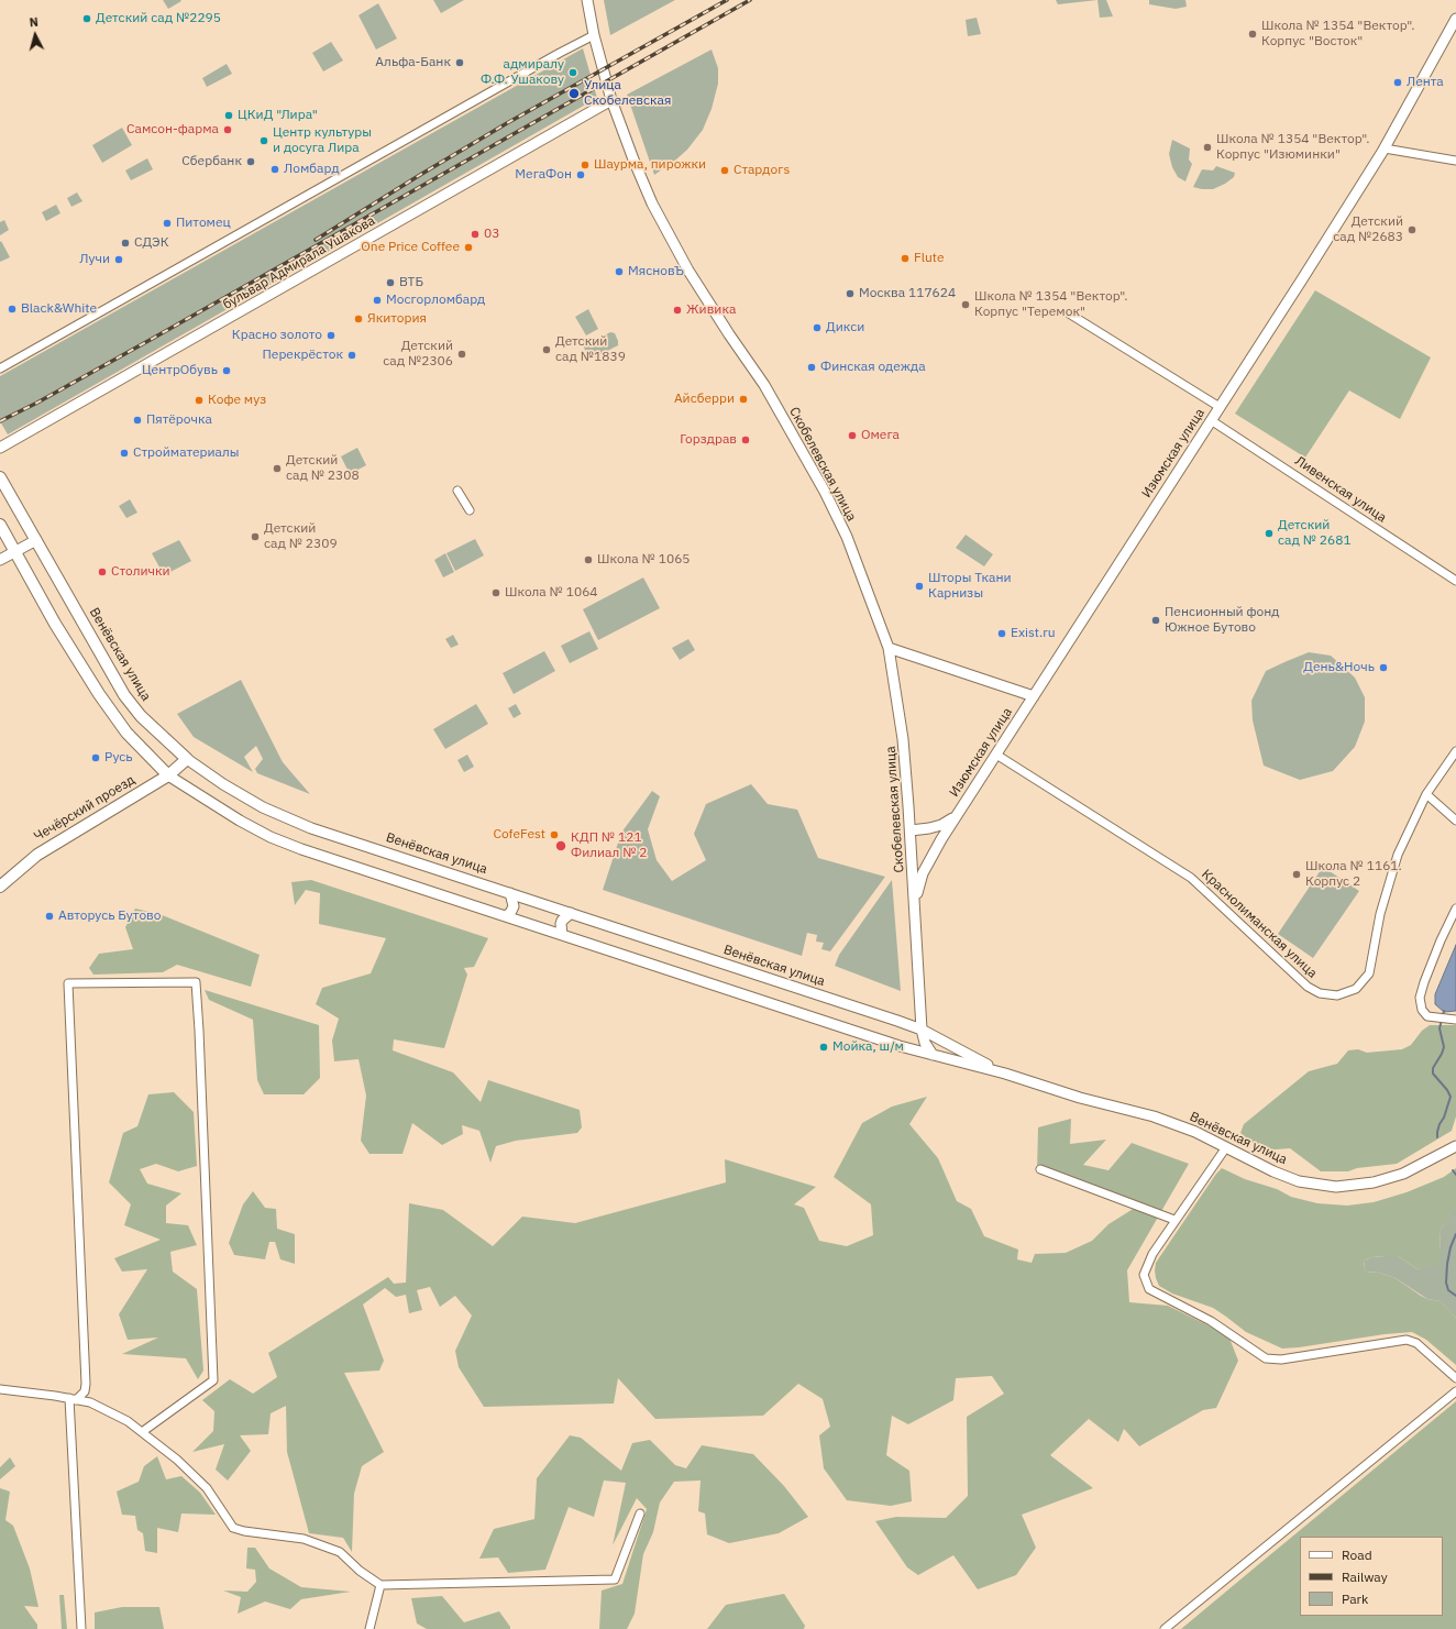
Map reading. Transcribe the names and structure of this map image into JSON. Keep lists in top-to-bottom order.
{
  "streets": {
    "main road": ["Венёвская улица", "Чечёрский проезд"],
    "street": [
      "бульвар Адмирала Ушакова",
      "Изюмская улица",
      "Скобелевская улица",
      "Ливенская улица",
      "Краснолиманская улица"
    ]
  },
  "crossings": [
    ["бульвар Адмирала Ушакова", "Скобелевская улица"],
    ["Изюмская улица", "Скобелевская улица"],
    ["Изюмская улица", "Ливенская улица"],
    ["Изюмская улица", "Краснолиманская улица"],
    ["Скобелевская улица", "Венёвская улица"],
    ["Венёвская улица", "Чечёрский проезд"]
  ],
  "places": [
    "Детский сад №2295",
    "Школа № 1354 \"Вектор\". Корпус \"Восток\"",
    "Альфа-Банк",
    "адмиралу Ф.Ф. Ушакову",
    "Лента",
    "Улица Скобелевская",
    "ЦКиД \"Лира\"",
    "Самсон-фарма",
    "Центр культуры и досуга Лира",
    "Школа № 1354 \"Вектор\". Корпус \"Изюминки\"",
    "Сбербанк",
    "Шаурма, пирожки",
    "Ломбард",
    "Стардогs",
    "МегаФон",
    "Питомец",
    "Детский сад №2683",
    "03",
    "СДЭК",
    "One Price Coffee",
    "Flute",
    "Лучи",
    "МясновЪ",
    "ВТБ",
    "Москва 117624",
    "Мосгорломбард",
    "Школа № 1354 \"Вектор\". Корпус \"Теремок\"",
    "Black&White",
    "Живика",
    "Якитория",
    "Дикси",
    "Красно золото",
    "Детский сад №1839",
    "Детский сад №2306",
    "Перекрёсток",
    "Финская одежда",
    "ЦентрОбувь",
    "Айсберри",
    "Кофе муз",
    "Пятёрочка",
    "Омега",
    "Горздрав",
    "Стройматериалы",
    "Детский сад № 2308",
    "Детский сад № 2681",
    "Детский сад № 2309",
    "Школа № 1065",
    "Столички",
    "Шторы Ткани Карнизы",
    "Школа № 1064",
    "Пенсионный фонд Южное Бутово",
    "Exist.ru",
    "День&Ночь",
    "Русь",
    "CofeFest",
    "КДП № 121 Филиал № 2",
    "Школа № 1161. Корпус 2",
    "Авторусь Бутово",
    "Мойка, ш/м"
  ],
  "legend": ["Road", "Railway", "Park"],
  "north": "top"
}
